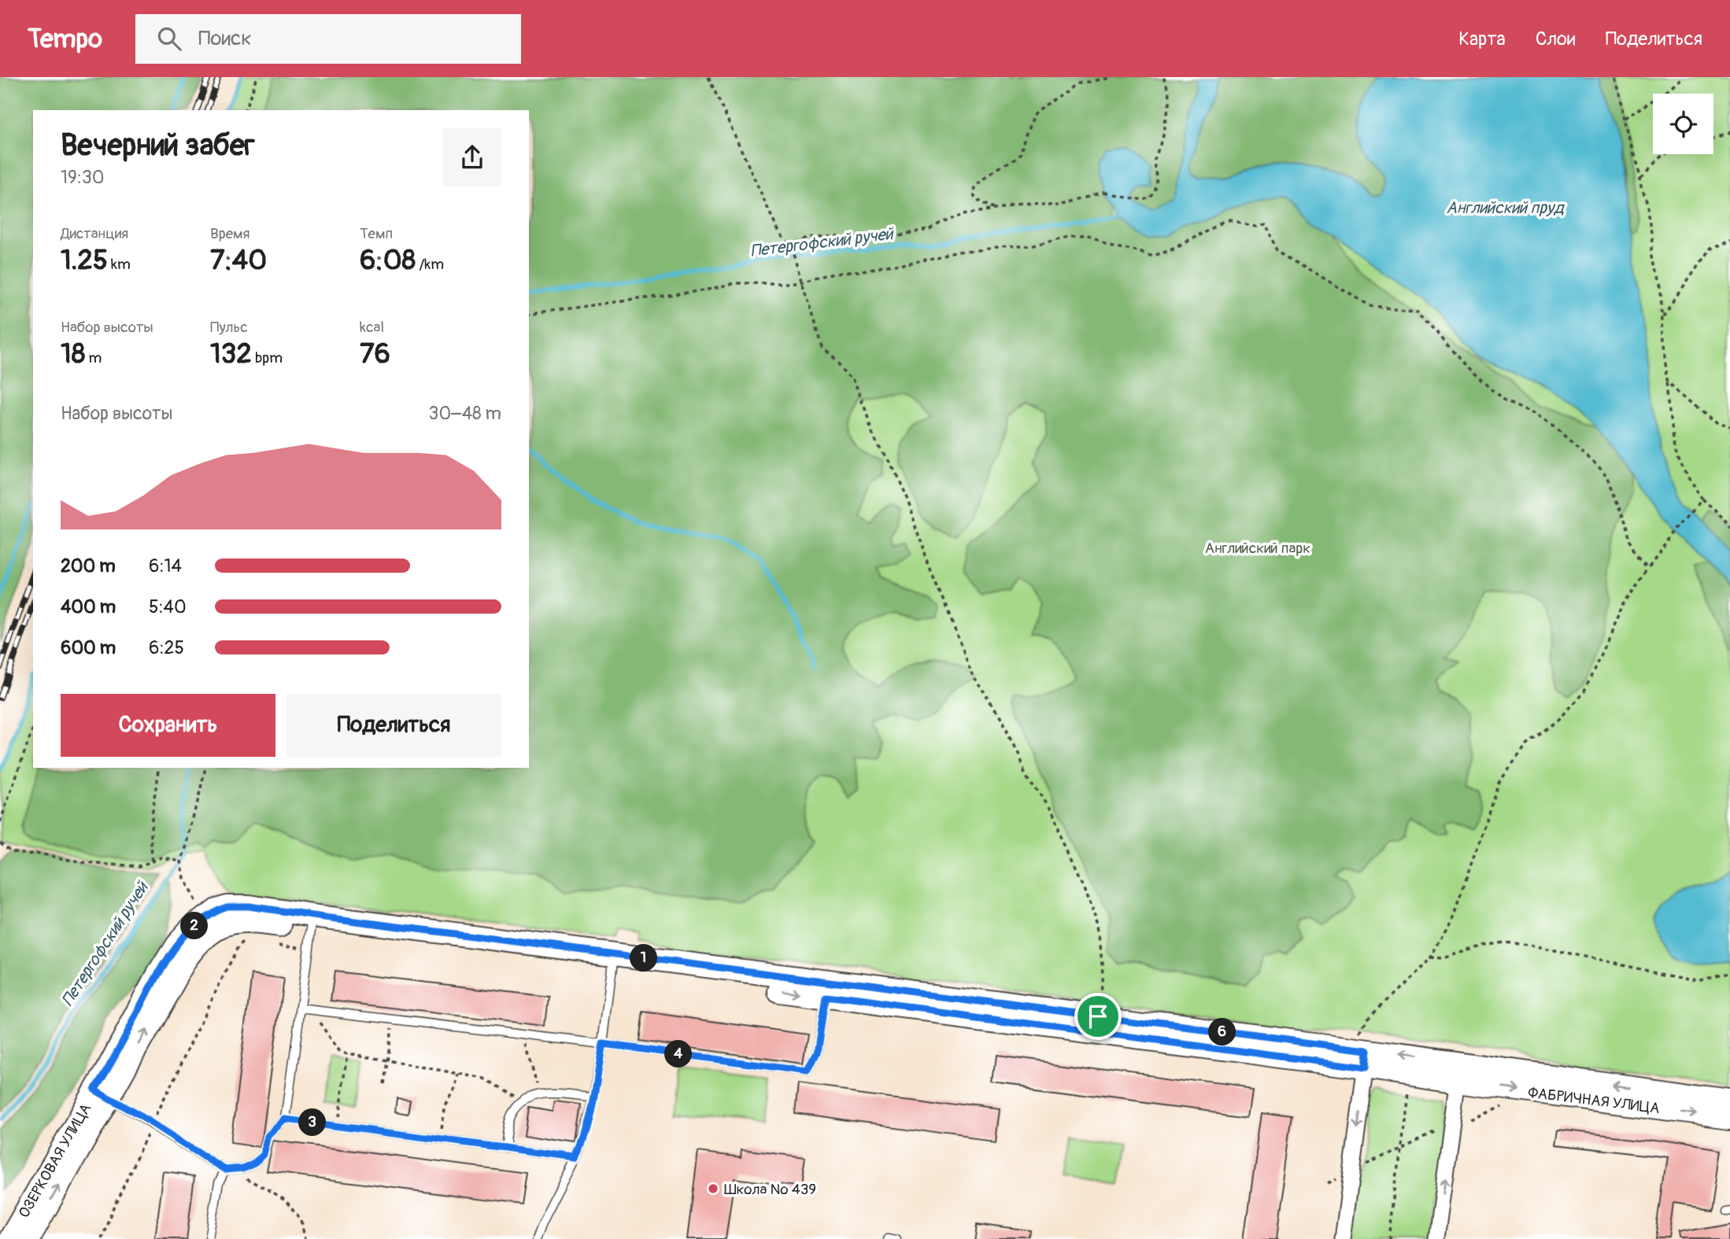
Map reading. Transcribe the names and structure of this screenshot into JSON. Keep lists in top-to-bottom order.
{
  "streets": {
    "street": ["ФАБРИЧНАЯ УЛИЦА", "ОЗЕРКОВАЯ УЛИЦА"]
  },
  "water": ["Английский пруд", "Петергофский ручей"],
  "parks": ["Английский парк"],
  "places": ["Школа № 439"],
  "page": {
    "header": "Tempo",
    "search": "Поиск",
    "nav": ["Карта", "Слои", "Поделиться"],
    "heading": ["Вечерний забег", "19:30"],
    "stats": [
      ["Дистанция", "1.25 km"],
      ["Время", "7:40"],
      ["Темп", "6:08 /km"],
      ["Набор высоты", "18 m"],
      ["Пульс", "132 bpm"],
      ["kcal", "76"]
    ],
    "chart": ["Набор высоты", "30–48 m"],
    "list": [
      {
        "name": "200 m",
        "note": "6:14"
      },
      {
        "name": "400 m",
        "note": "5:40"
      },
      {
        "name": "600 m",
        "note": "6:25"
      }
    ],
    "buttons": ["Сохранить", "Поделиться"],
    "pins": [
      "2",
      "1",
      "6",
      "4",
      "3"
    ]
  }
}
